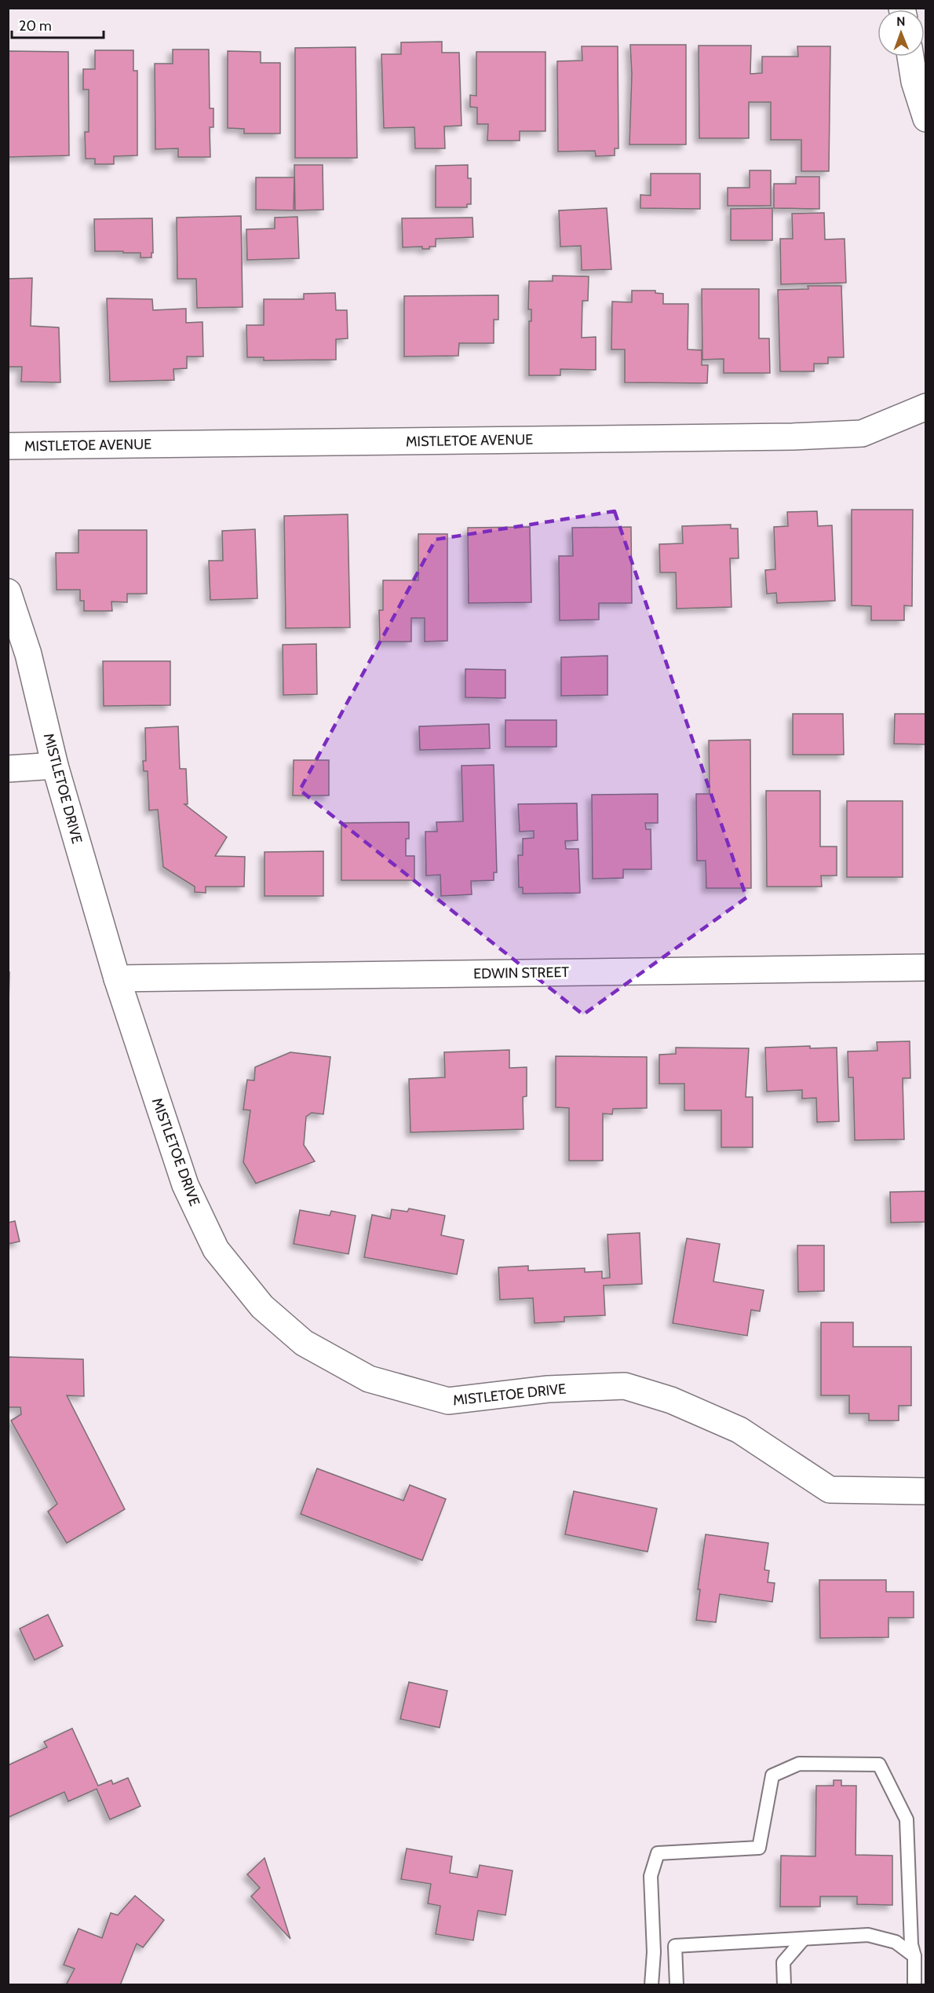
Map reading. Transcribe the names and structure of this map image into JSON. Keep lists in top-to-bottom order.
{
  "streets": {
    "street": ["MISTLETOE AVENUE", "MISTLETOE DRIVE", "EDWIN STREET"]
  },
  "crossings": [
    ["MISTLETOE DRIVE", "EDWIN STREET"]
  ],
  "scale_bar": "20 m",
  "north": "top"
}
